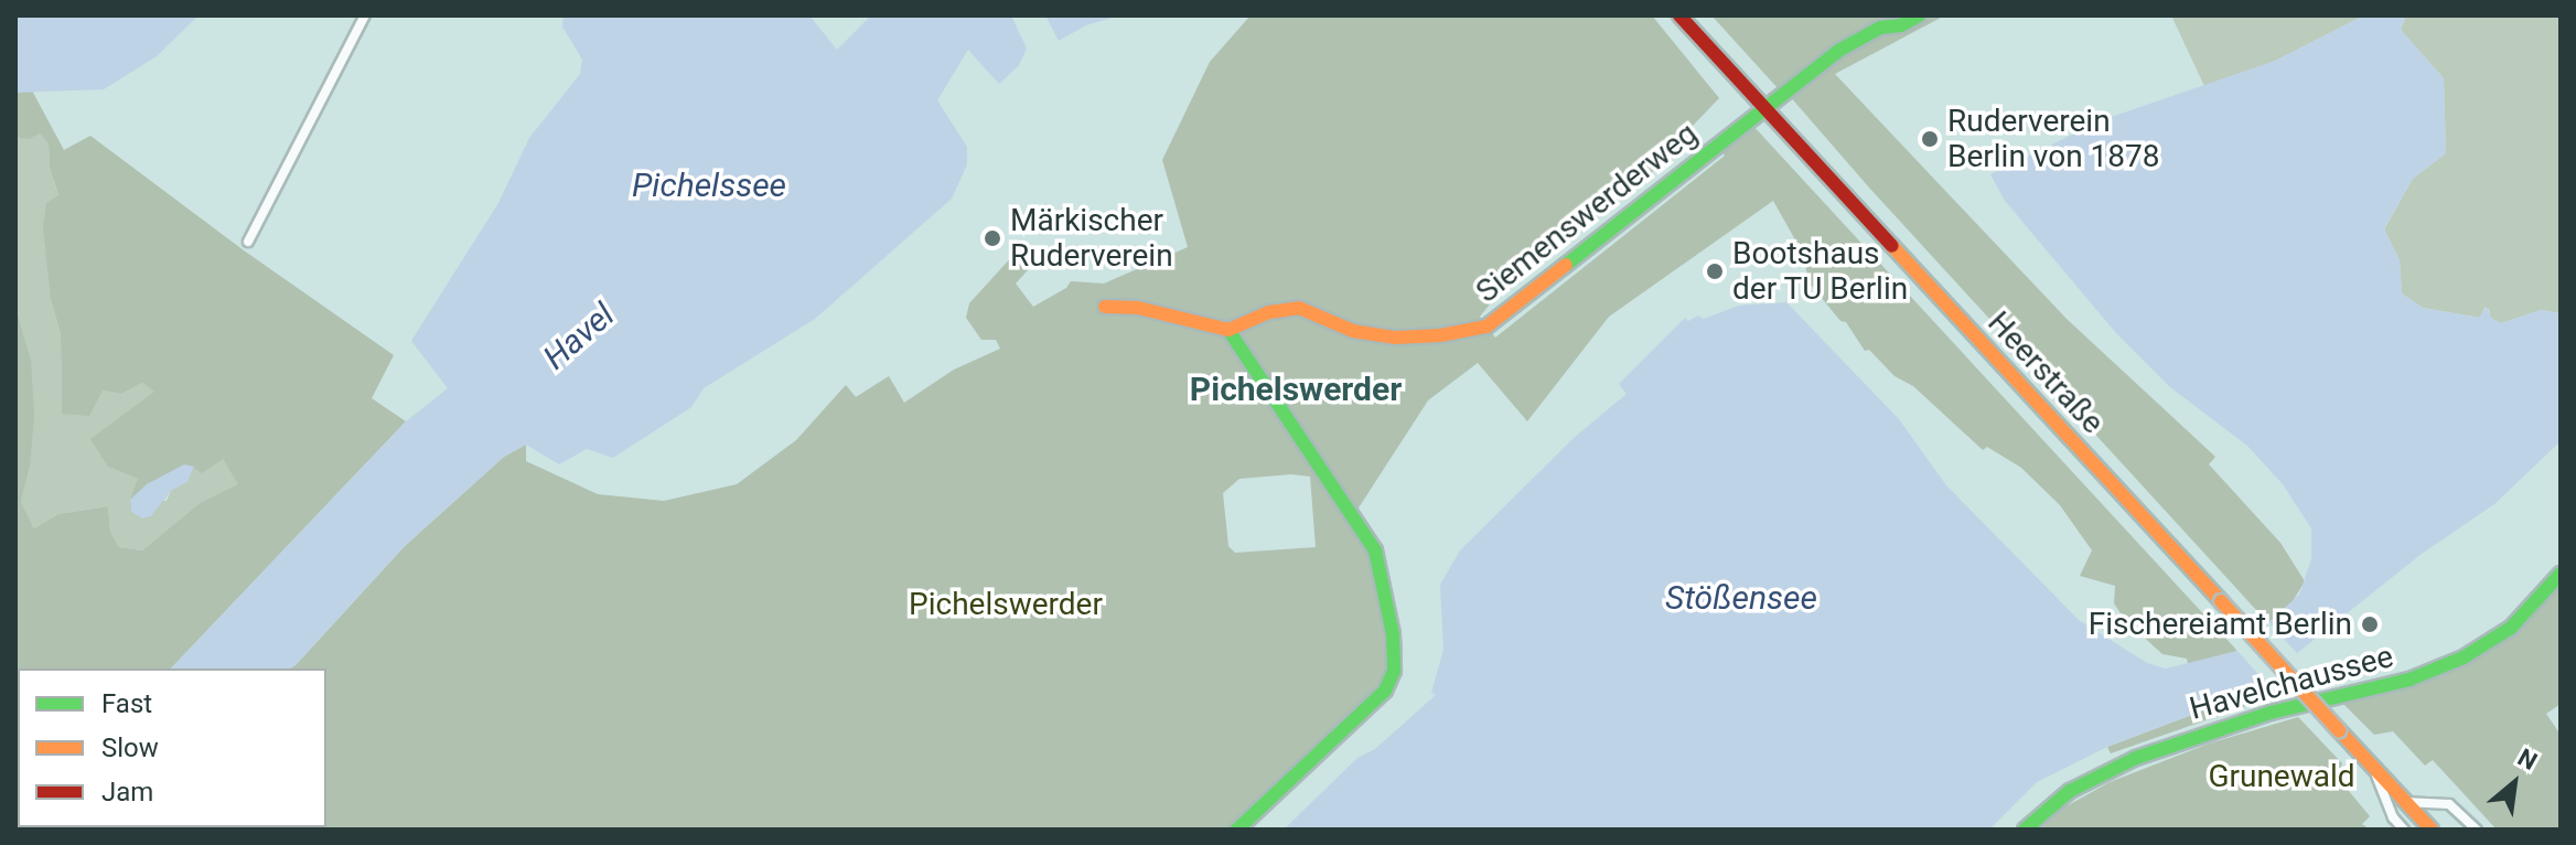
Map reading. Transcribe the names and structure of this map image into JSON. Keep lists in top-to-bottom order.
{
  "streets": {
    "street": ["Siemenswerderweg", "Heerstraße", "Havelchaussee"]
  },
  "crossings": [
    ["Siemenswerderweg", "Heerstraße"]
  ],
  "districts": ["Pichelswerder"],
  "water": ["Pichelssee", "Havel", "Stößensee"],
  "parks": ["Pichelswerder", "Grunewald"],
  "places": [
    "Ruderverein Berlin von 1878",
    "Märkischer Ruderverein",
    "Bootshaus der TU Berlin",
    "Fischereiamt Berlin"
  ],
  "legend": ["Fast", "Slow", "Jam"],
  "north": "top right"
}
